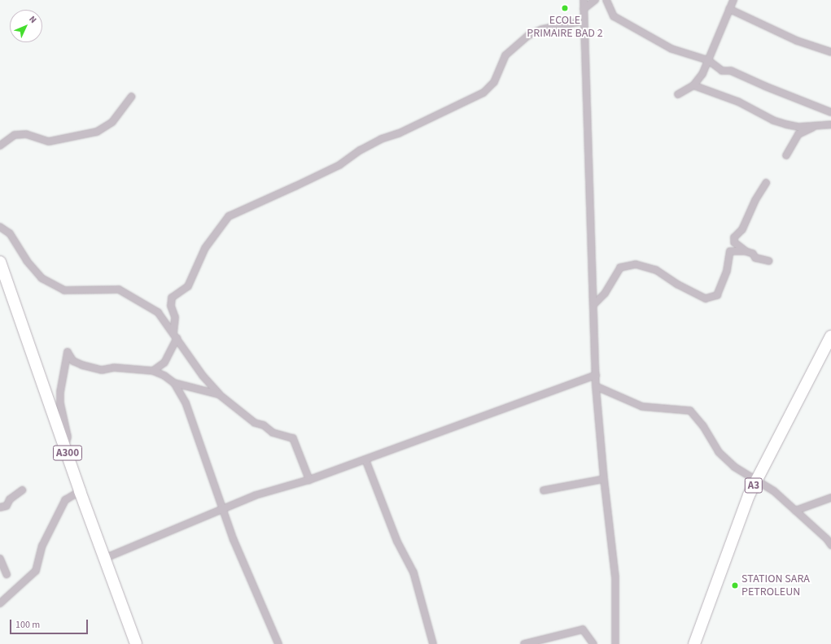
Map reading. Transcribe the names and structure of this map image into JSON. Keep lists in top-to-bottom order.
{
  "streets": {
    "highway": ["A300", "A3"]
  },
  "places": ["ECOLE PRIMAIRE BAD 2", "STATION SARA PETROLEUN"],
  "scale_bar": "100 m",
  "north": "top right"
}
